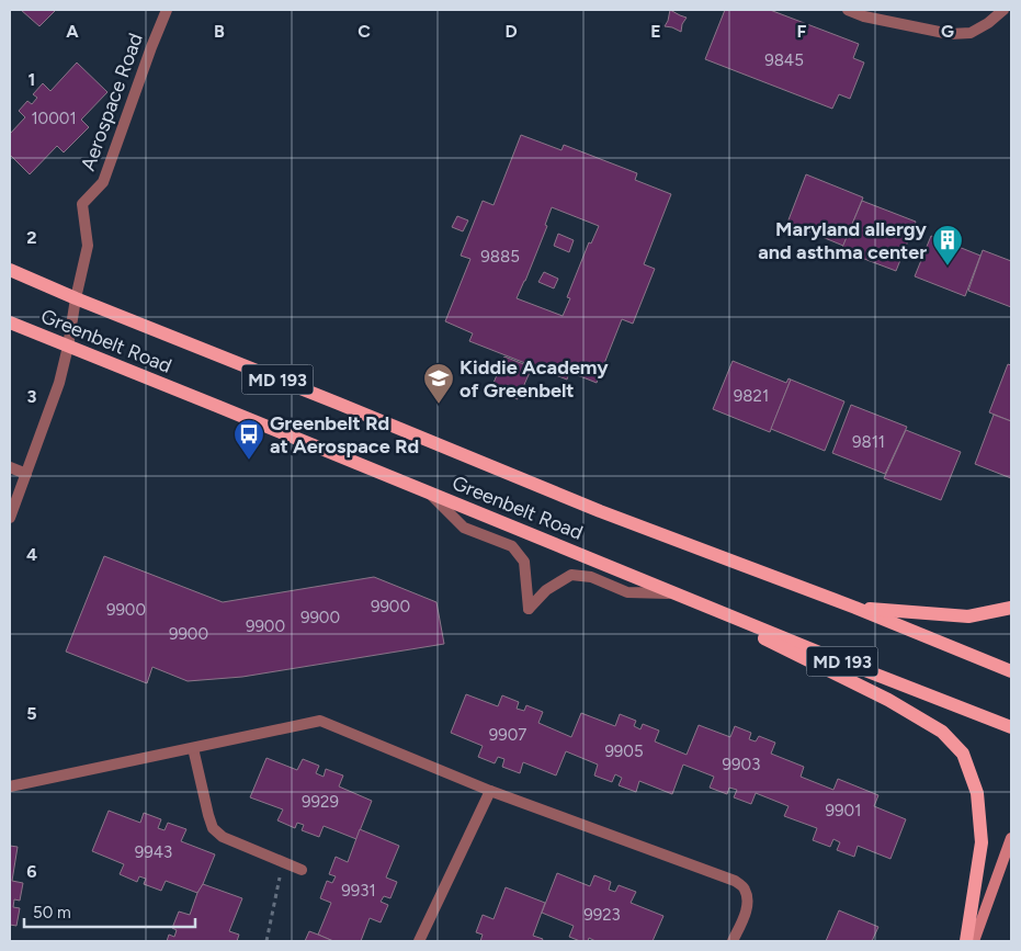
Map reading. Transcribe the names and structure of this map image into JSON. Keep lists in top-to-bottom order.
{
  "streets": {
    "main road": ["Greenbelt Road", "MD 193"],
    "street": ["Aerospace Road"]
  },
  "crossings": [
    ["Aerospace Road", "Greenbelt Road"]
  ],
  "places": {
    "building": ["Maryland allergy and asthma center"],
    "school or university": ["Kiddie Academy of Greenbelt"],
    "bus stop": ["Greenbelt Rd at Aerospace Rd"]
  },
  "house_numbers": [
    "9845",
    "10001",
    "9885",
    "9821",
    "9811",
    "9900",
    "9900",
    "9900",
    "9900",
    "9900",
    "9907",
    "9905",
    "9903",
    "9929",
    "9901",
    "9943",
    "9931",
    "9923"
  ],
  "scale_bar": "50 m",
  "grid": {
    "columns": [
      "A",
      "B",
      "C",
      "D",
      "E",
      "F",
      "G"
    ],
    "rows": [
      "1",
      "2",
      "3",
      "4",
      "5",
      "6"
    ]
  }
}
